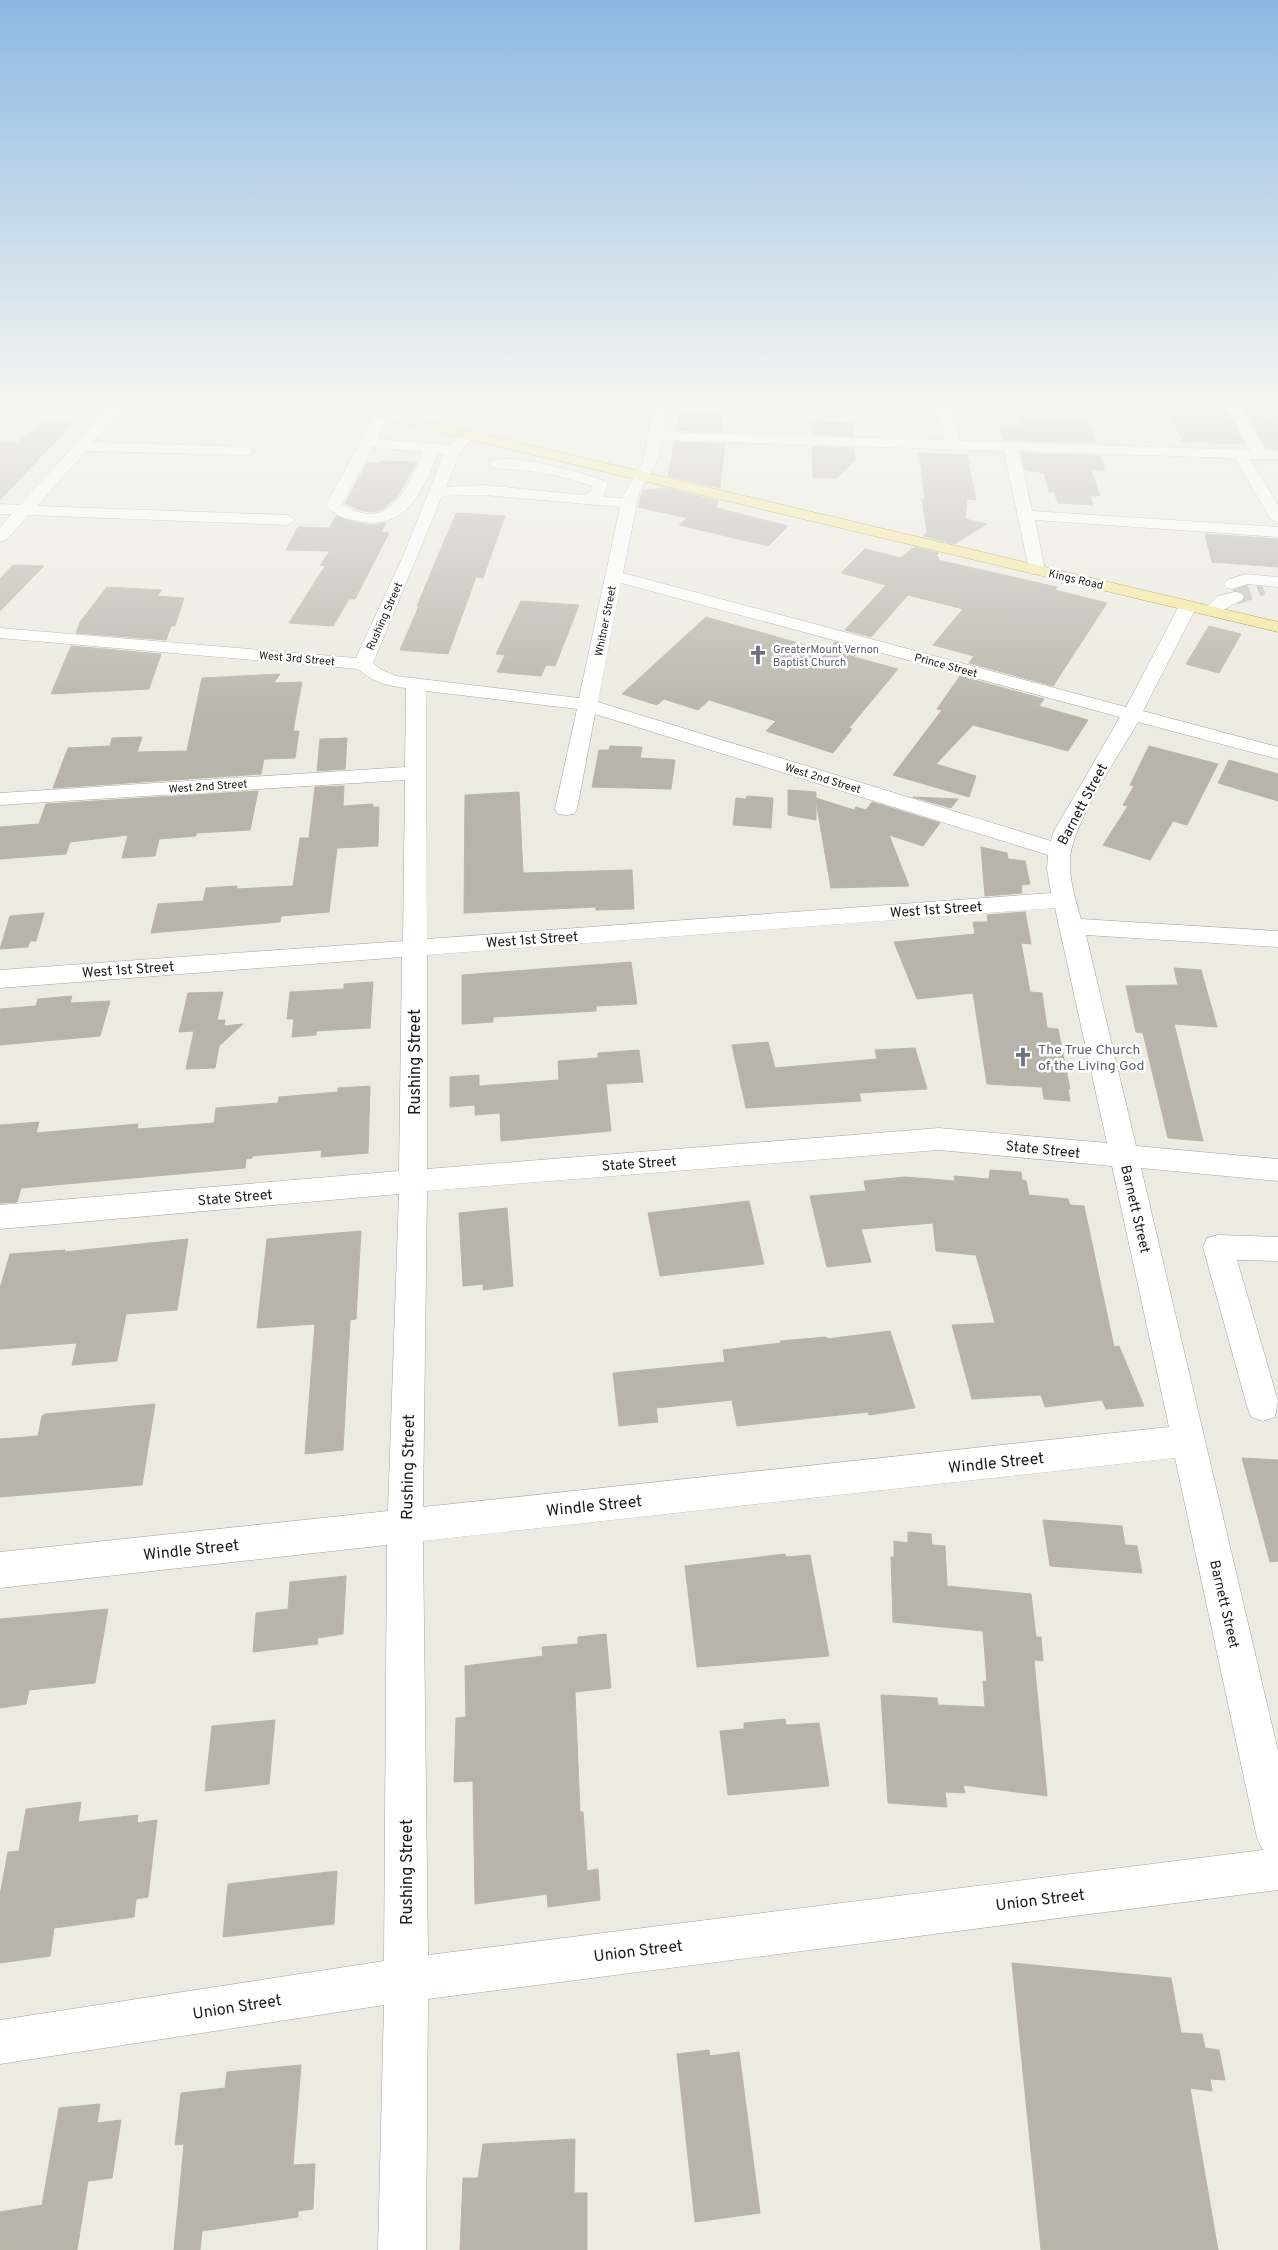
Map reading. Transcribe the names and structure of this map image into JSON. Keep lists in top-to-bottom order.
{
  "streets": {
    "main road": ["Kings Road"],
    "street": [
      "Rushing Street",
      "Whitner Street",
      "West 3rd Street",
      "Prince Street",
      "West 2nd Street",
      "Barnett Street",
      "West 1st Street",
      "State Street",
      "Windle Street",
      "Union Street"
    ]
  },
  "crossings": [
    ["Kings Road", "Barnett Street"],
    ["Rushing Street", "West 3rd Street"],
    ["Rushing Street", "West 2nd Street"],
    ["Rushing Street", "West 1st Street"],
    ["Rushing Street", "State Street"],
    ["Rushing Street", "Windle Street"],
    ["Rushing Street", "Union Street"],
    ["Whitner Street", "West 3rd Street"],
    ["Whitner Street", "Prince Street"],
    ["Whitner Street", "West 2nd Street"],
    ["West 3rd Street", "West 2nd Street"],
    ["Prince Street", "Barnett Street"],
    ["West 2nd Street", "Barnett Street"],
    ["Barnett Street", "West 1st Street"],
    ["Barnett Street", "State Street"],
    ["Barnett Street", "Windle Street"]
  ],
  "places": {
    "church": ["GreaterMount Vernon Baptist Church", "The True Church of the Living God"]
  }
}
